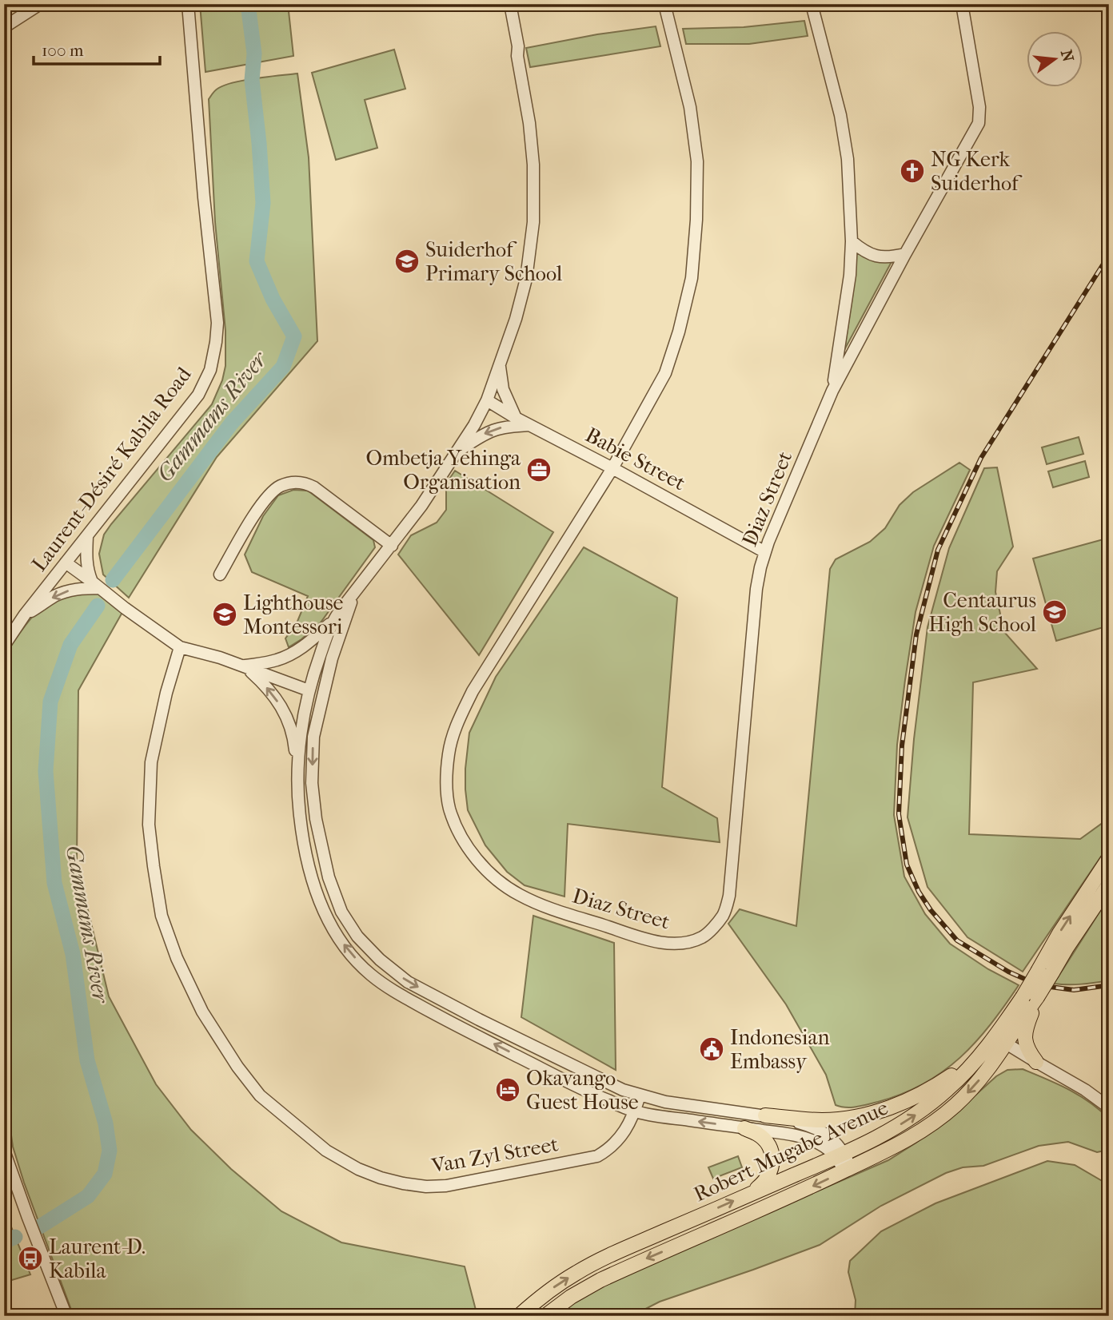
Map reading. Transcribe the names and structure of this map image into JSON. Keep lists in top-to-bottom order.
{
  "streets": {
    "main road": ["Robert Mugabe Avenue"],
    "street": [
      "Babie Street",
      "Laurent-Désiré Kabila Road",
      "Diaz Street",
      "Van Zyl Street"
    ]
  },
  "crossings": [
    ["Babie Street", "Diaz Street"]
  ],
  "water": ["Gammams River"],
  "places": {
    "church": ["NG Kerk Suiderhof"],
    "school or university": ["Suiderhof Primary School", "Centaurus High School", "Lighthouse Montessori"],
    "office": ["Ombetja Yehinga Organisation"],
    "public building": ["Indonesian Embassy"],
    "hotel": ["Okavango Guest House"],
    "bus stop": ["Laurent-D. Kabila"]
  },
  "scale_bar": "100 m",
  "north": "right"
}
